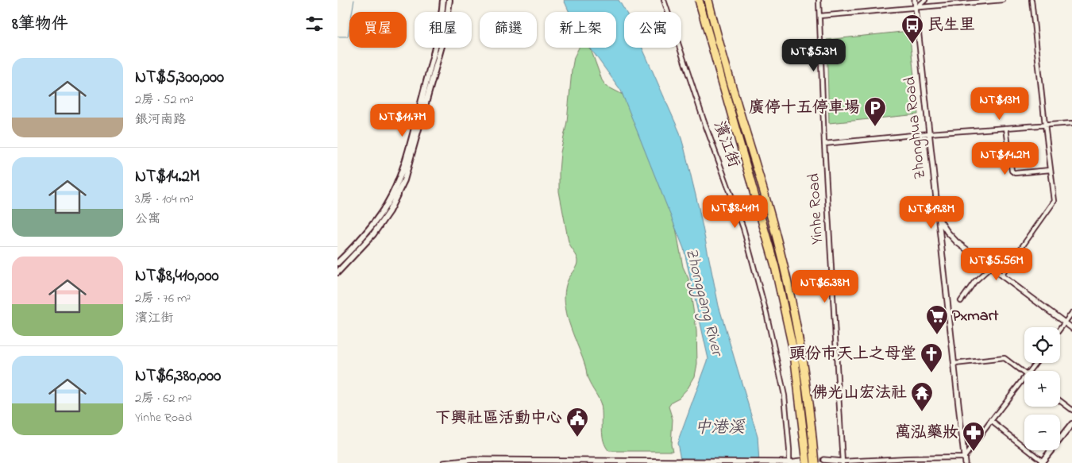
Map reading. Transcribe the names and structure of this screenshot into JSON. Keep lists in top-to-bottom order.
{
  "streets": {
    "street": ["Zhonghua Road", "濱江街", "Yinhe Road"]
  },
  "water": ["Zhonggang River", "中港溪"],
  "places": {
    "bus stop": ["民生里"],
    "parking": ["廣停十五停車場"],
    "supermarket": ["Pxmart"],
    "church": ["頭份市天上之母堂"],
    "temple": ["佛光山宏法社"],
    "public building": ["下興社區活動中心"],
    "pharmacy": ["萬泓藥妝"]
  },
  "page": {
    "heading": "8筆物件",
    "chip": [
      "買屋",
      "租屋",
      "篩選",
      "新上架",
      "公寓"
    ],
    "price": [
      "NT$5.3M",
      "NT$13M",
      "NT$11.7M",
      "NT$14.2M",
      "NT$8.41M",
      "NT$19.8M",
      "NT$5.56M",
      "NT$6.38M"
    ],
    "list": [
      {
        "name": "NT$5,300,000",
        "note": "2房 · 52 m² · 銀河南路"
      },
      {
        "name": "NT$14.2M",
        "note": "3房 · 104 m² · 公寓"
      },
      {
        "name": "NT$8,410,000",
        "note": "2房 · 76 m² · 濱江街"
      },
      {
        "name": "NT$6,380,000",
        "note": "2房 · 62 m² · Yinhe Road"
      }
    ],
    "map_buttons": ["+", "−"]
  }
}
